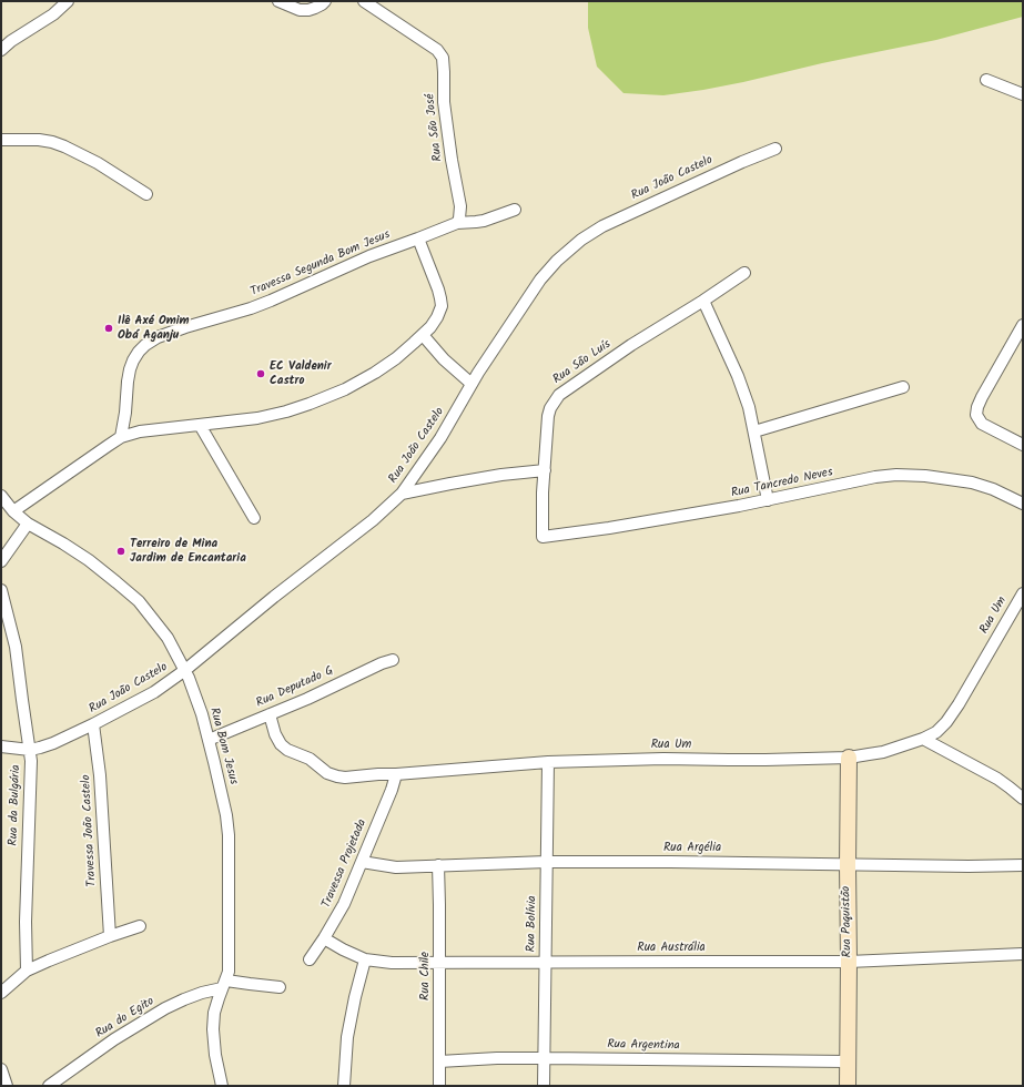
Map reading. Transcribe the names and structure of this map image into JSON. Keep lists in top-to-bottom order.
{
  "streets": {
    "street": [
      "Rua São José",
      "Rua João Castelo",
      "Travessa Segunda Bom Jesus",
      "Rua São Luís",
      "Rua Tancredo Neves",
      "Rua Um",
      "Rua Deputado G",
      "Rua Bom Jesus",
      "Rua da Bulgária",
      "Travessa João Castelo",
      "Rua Argélia",
      "Travessa Projetada",
      "Rua Paquistão",
      "Rua Bolívia",
      "Rua Austrália",
      "Rua Chile",
      "Rua do Egito",
      "Rua Argentina"
    ]
  },
  "crossings": [
    ["Rua João Castelo", "Rua Bom Jesus"],
    ["Rua João Castelo", "Rua da Bulgária"],
    ["Rua João Castelo", "Travessa João Castelo"],
    ["Rua São Luís", "Rua Tancredo Neves"],
    ["Rua Um", "Rua Deputado G"],
    ["Rua Um", "Travessa Projetada"],
    ["Rua Um", "Rua Paquistão"],
    ["Rua Um", "Rua Bolívia"],
    ["Rua Deputado G", "Rua Bom Jesus"],
    ["Rua Bom Jesus", "Rua do Egito"],
    ["Rua Argélia", "Travessa Projetada"],
    ["Rua Argélia", "Rua Paquistão"],
    ["Rua Argélia", "Rua Bolívia"],
    ["Rua Argélia", "Rua Chile"],
    ["Travessa Projetada", "Rua Austrália"],
    ["Rua Paquistão", "Rua Austrália"],
    ["Rua Paquistão", "Rua Argentina"],
    ["Rua Bolívia", "Rua Austrália"],
    ["Rua Bolívia", "Rua Argentina"],
    ["Rua Austrália", "Rua Chile"],
    ["Rua Chile", "Rua Argentina"]
  ],
  "places": ["Ilê Axé Omim Obá Aganju", "EC Valdenir Castro", "Terreiro de Mina Jardim de Encantaria"]
}
